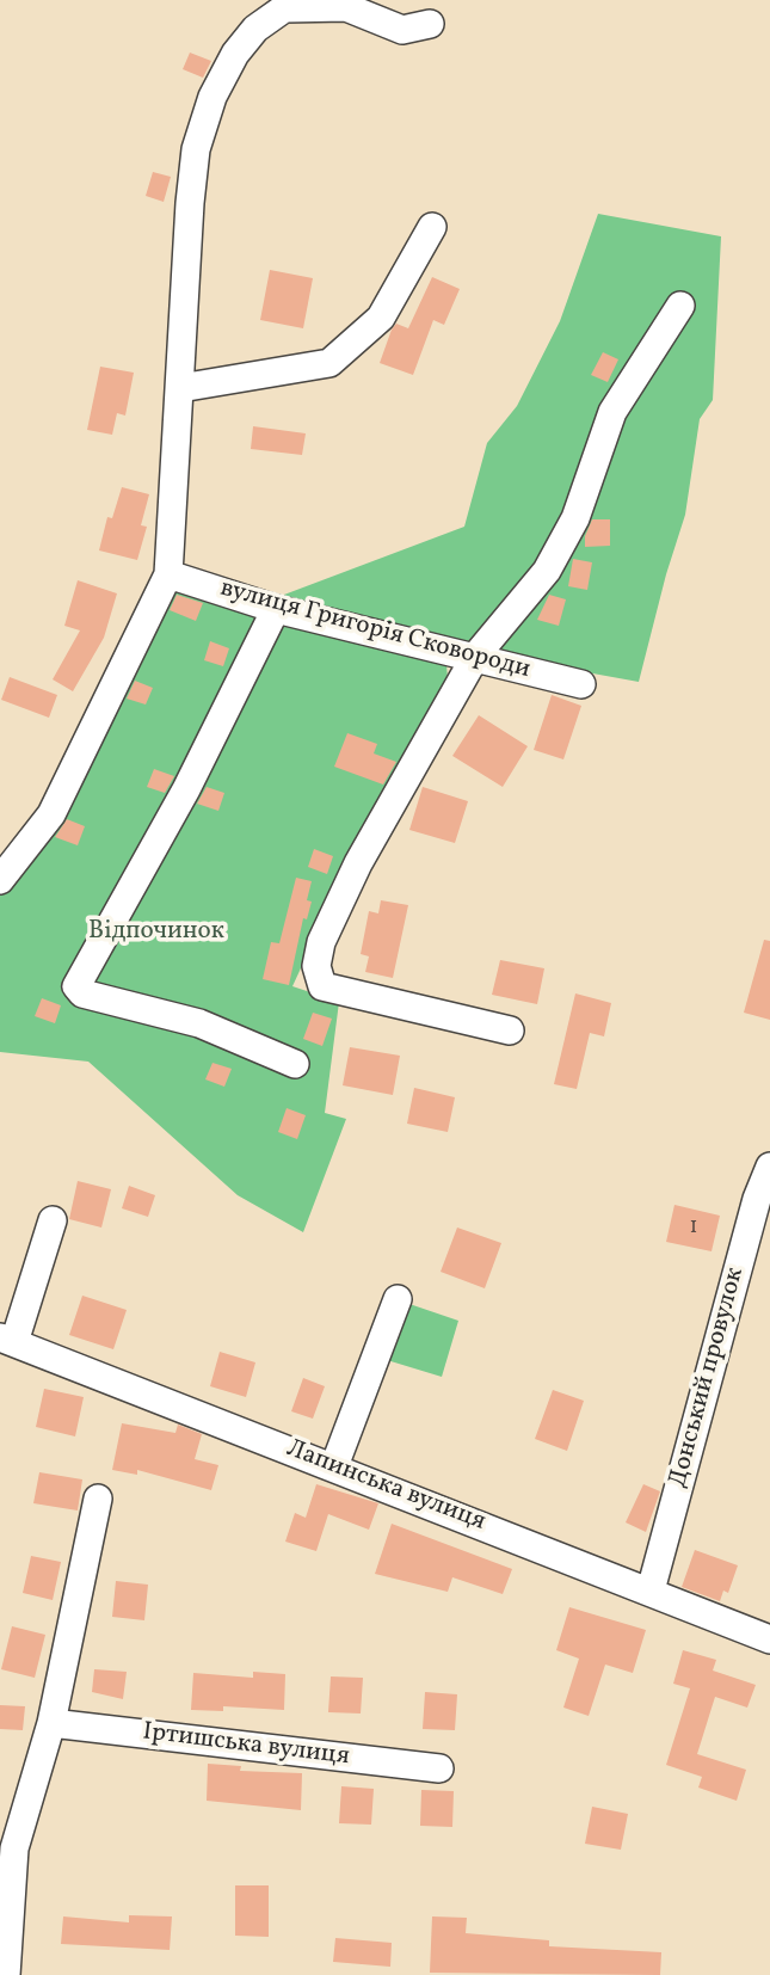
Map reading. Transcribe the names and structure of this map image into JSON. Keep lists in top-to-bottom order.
{
  "streets": {
    "street": [
      "вулиця Григорія Сковороди",
      "Донський провулок",
      "Лапинська вулиця",
      "Іртишська вулиця"
    ]
  },
  "crossings": [
    ["Донський провулок", "Лапинська вулиця"]
  ],
  "parks": ["Відпочинок"],
  "house_numbers": ["1"]
}
